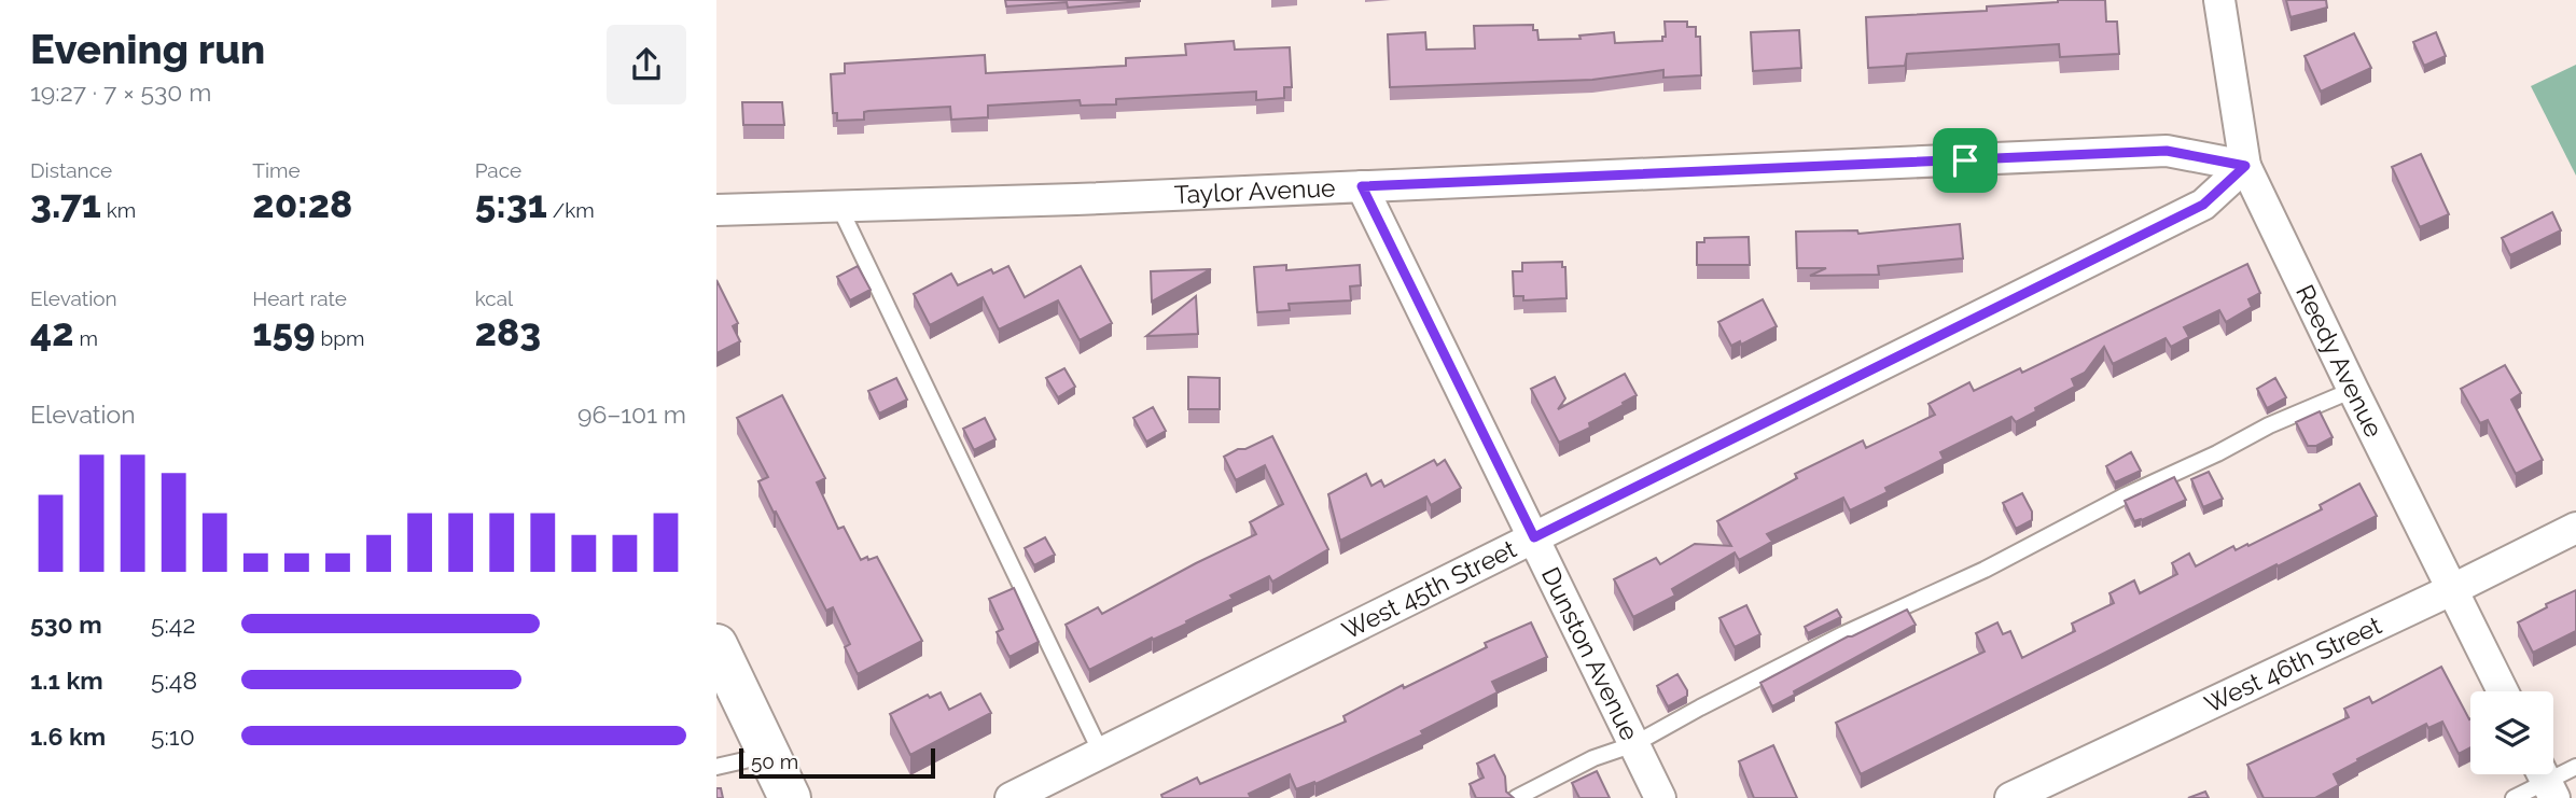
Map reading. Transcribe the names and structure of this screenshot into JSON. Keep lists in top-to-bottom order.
{
  "streets": {
    "street": [
      "Taylor Avenue",
      "Reedy Avenue",
      "West 45th Street",
      "Dunston Avenue",
      "West 46th Street"
    ]
  },
  "crossings": [
    ["Taylor Avenue", "Reedy Avenue"],
    ["Taylor Avenue", "West 45th Street"],
    ["Taylor Avenue", "Dunston Avenue"],
    ["Reedy Avenue", "West 45th Street"],
    ["Reedy Avenue", "West 46th Street"],
    ["West 45th Street", "Dunston Avenue"]
  ],
  "scale_bar": "50 m",
  "page": {
    "heading": ["Evening run", "19:27 · 7 × 530 m"],
    "stats": [
      ["Distance", "3.71 km"],
      ["Time", "20:28"],
      ["Pace", "5:31 /km"],
      ["Elevation", "42 m"],
      ["Heart rate", "159 bpm"],
      ["kcal", "283"]
    ],
    "chart": ["Elevation", "96–101 m"],
    "list": [
      {
        "name": "530 m",
        "note": "5:42"
      },
      {
        "name": "1.1 km",
        "note": "5:48"
      },
      {
        "name": "1.6 km",
        "note": "5:10"
      }
    ],
    "scale": "50 m"
  }
}
